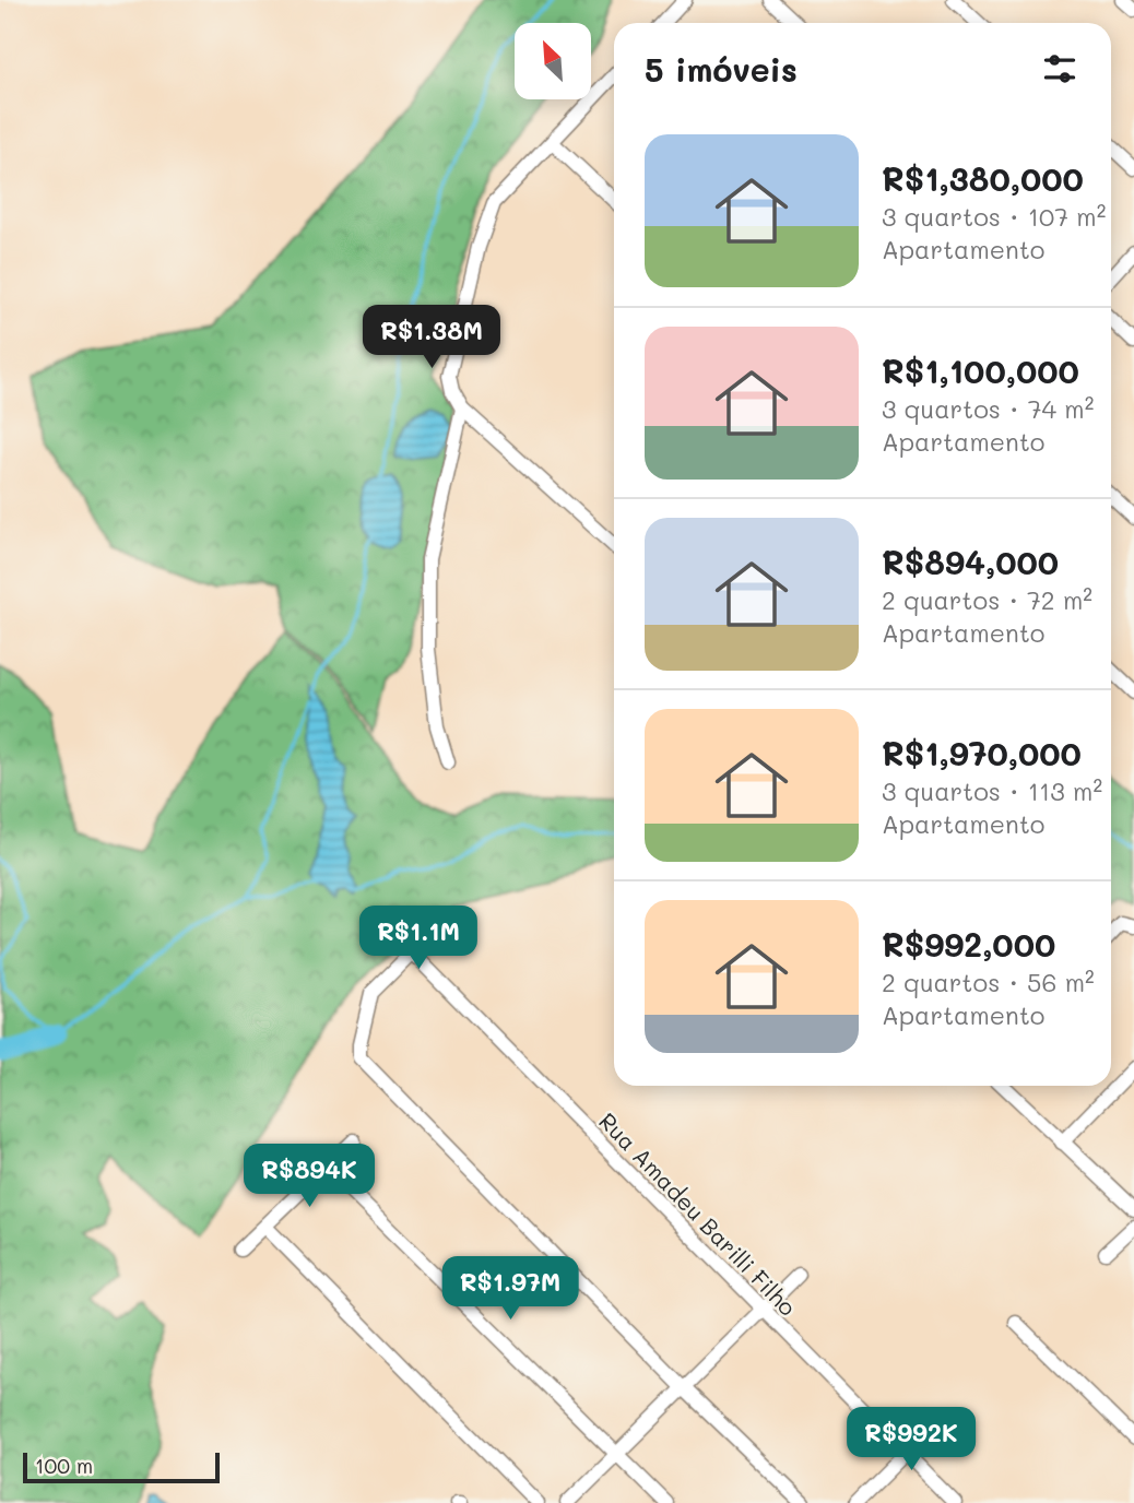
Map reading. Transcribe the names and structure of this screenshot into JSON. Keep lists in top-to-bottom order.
{
  "streets": {
    "street": ["Rua Amadeu Barilli Filho"]
  },
  "scale_bar": "100 m",
  "north": "top left",
  "page": {
    "heading": "5 imóveis",
    "list": [
      {
        "name": "R$1,380,000",
        "note": "3 quartos · 107 m² · Apartamento"
      },
      {
        "name": "R$1,100,000",
        "note": "3 quartos · 74 m² · Apartamento"
      },
      {
        "name": "R$894,000",
        "note": "2 quartos · 72 m² · Apartamento"
      },
      {
        "name": "R$1,970,000",
        "note": "3 quartos · 113 m² · Apartamento"
      },
      {
        "name": "R$992,000",
        "note": "2 quartos · 56 m² · Apartamento"
      }
    ],
    "price": [
      "R$1.38M",
      "R$1.1M",
      "R$894K",
      "R$1.97M",
      "R$992K"
    ],
    "scale": "100 m"
  }
}
